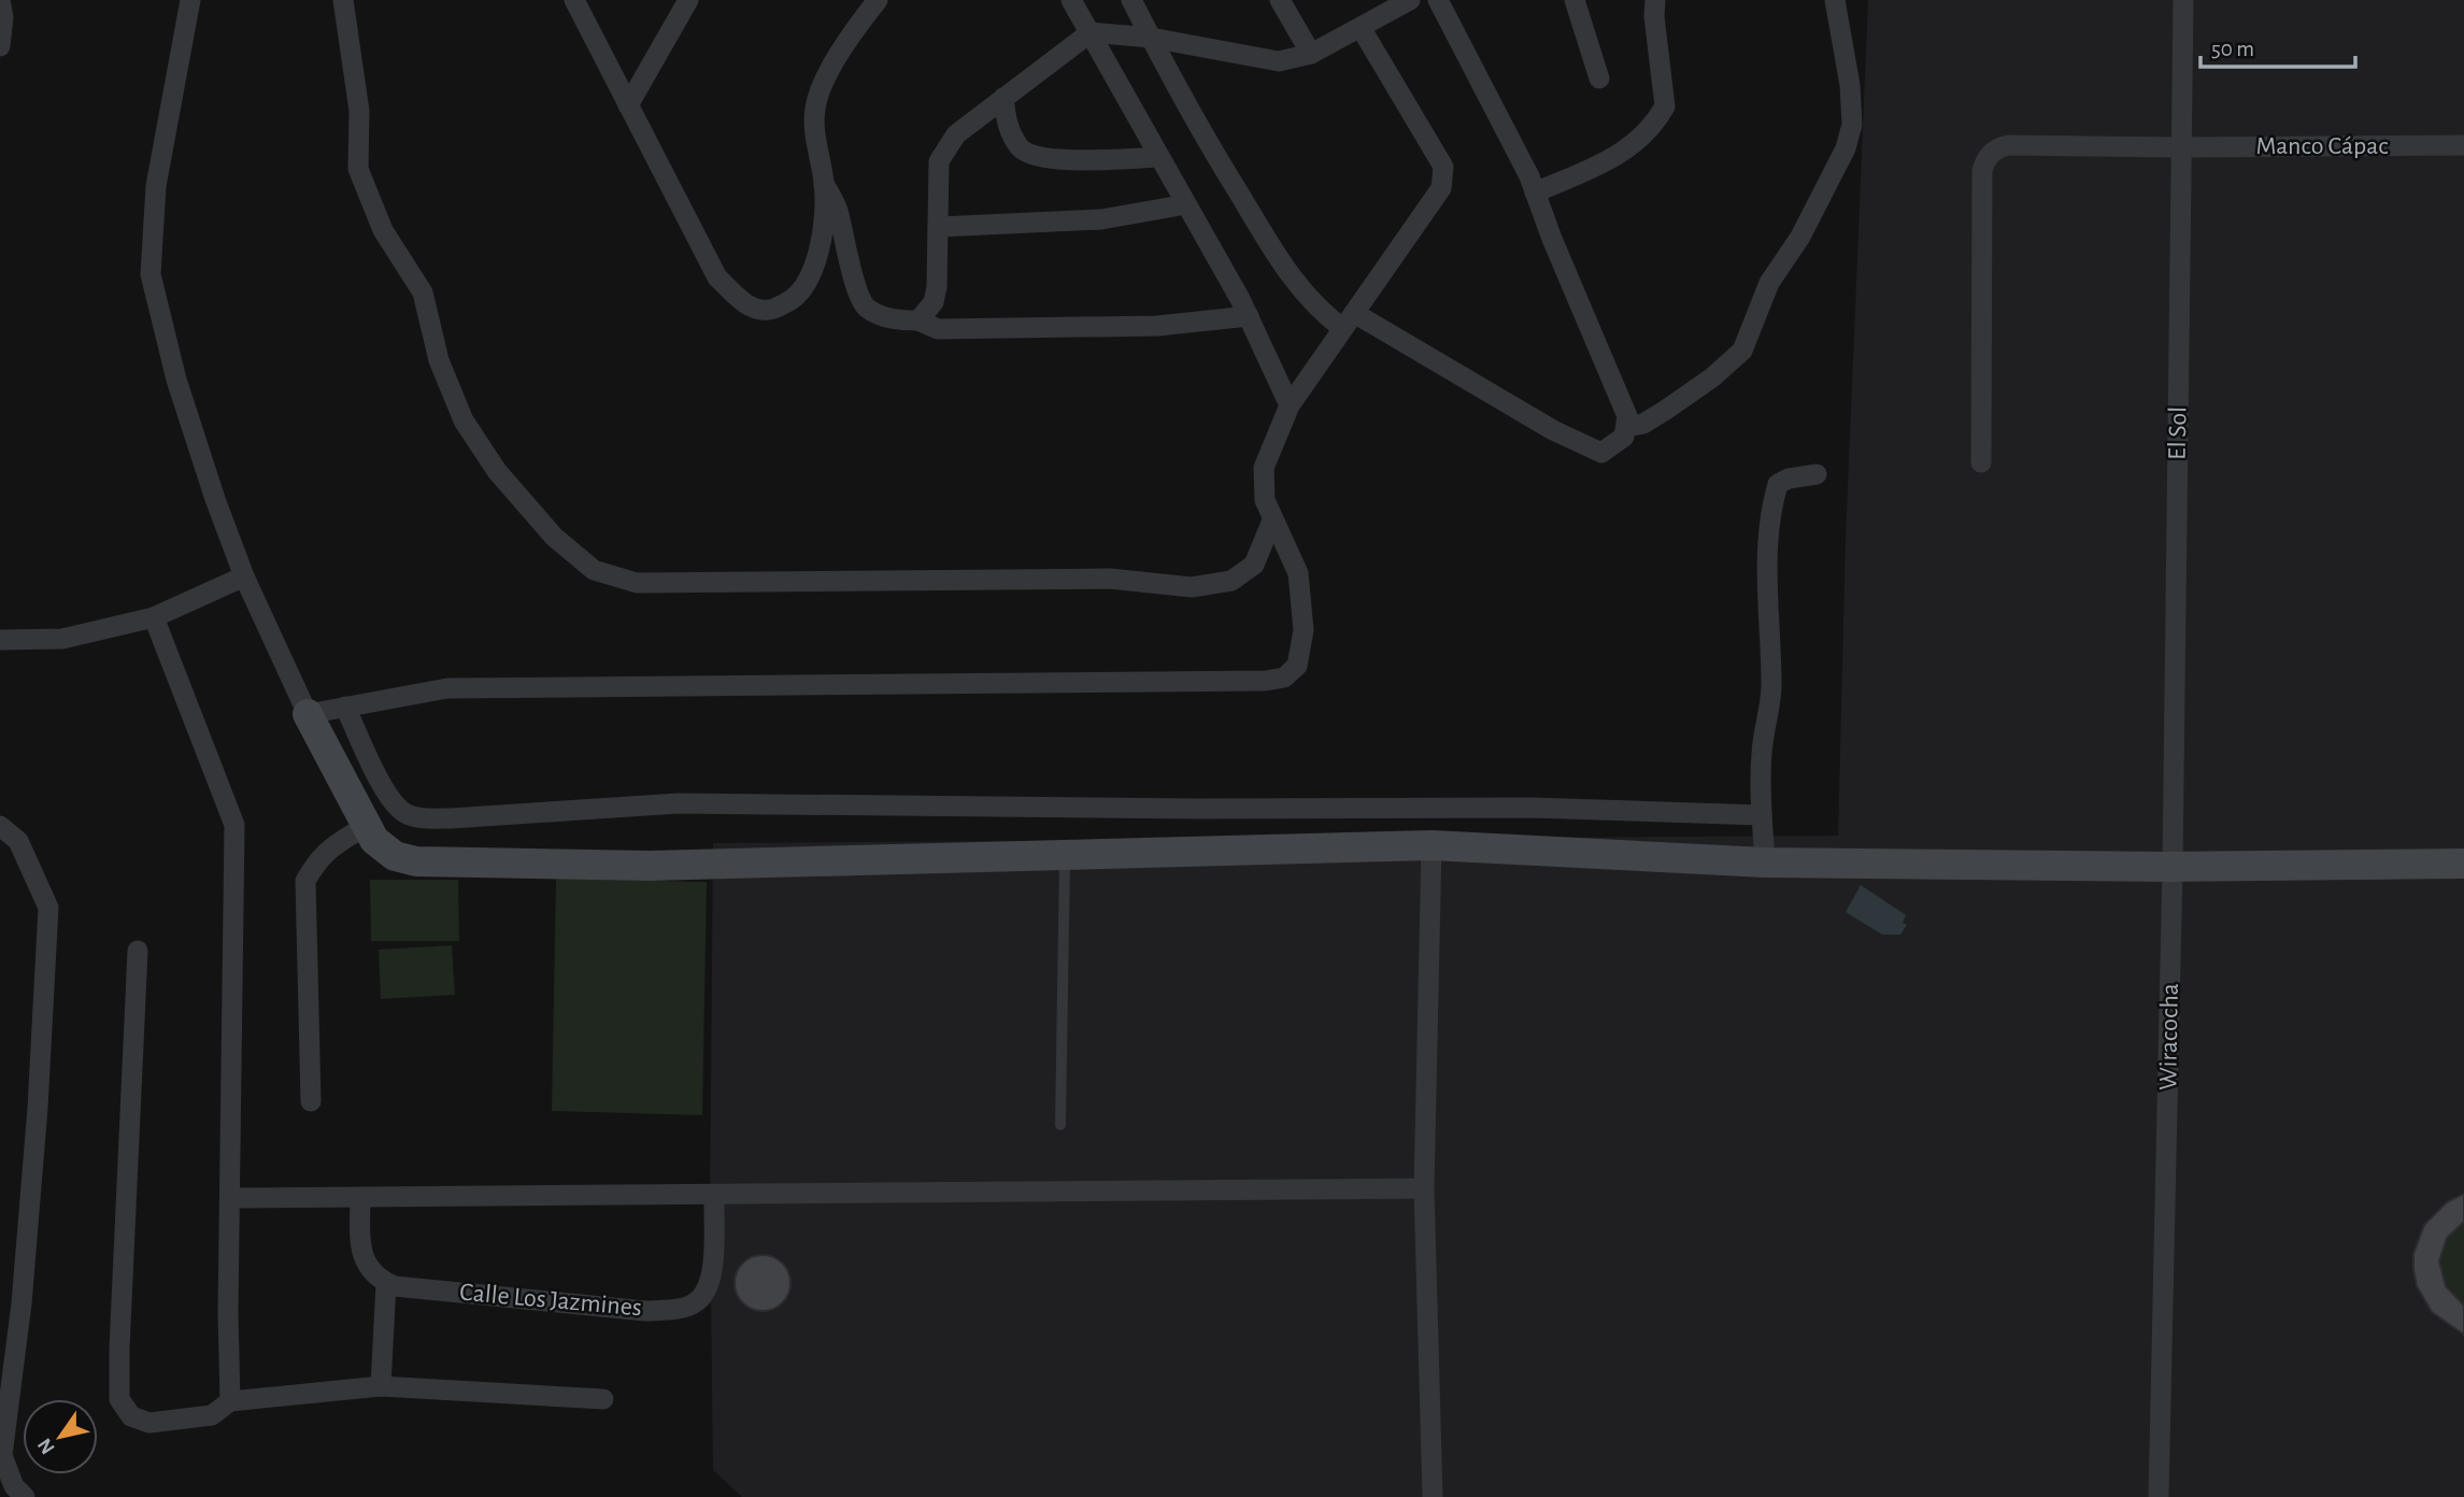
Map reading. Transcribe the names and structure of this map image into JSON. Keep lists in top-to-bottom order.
{
  "streets": {
    "street": [
      "Manco Cápac",
      "El Sol",
      "Wiracocha",
      "Calle Los Jazmines"
    ]
  },
  "crossings": [
    ["Manco Cápac", "El Sol"],
    ["El Sol", "Wiracocha"]
  ],
  "scale_bar": "50 m",
  "north": "bottom left"
}
